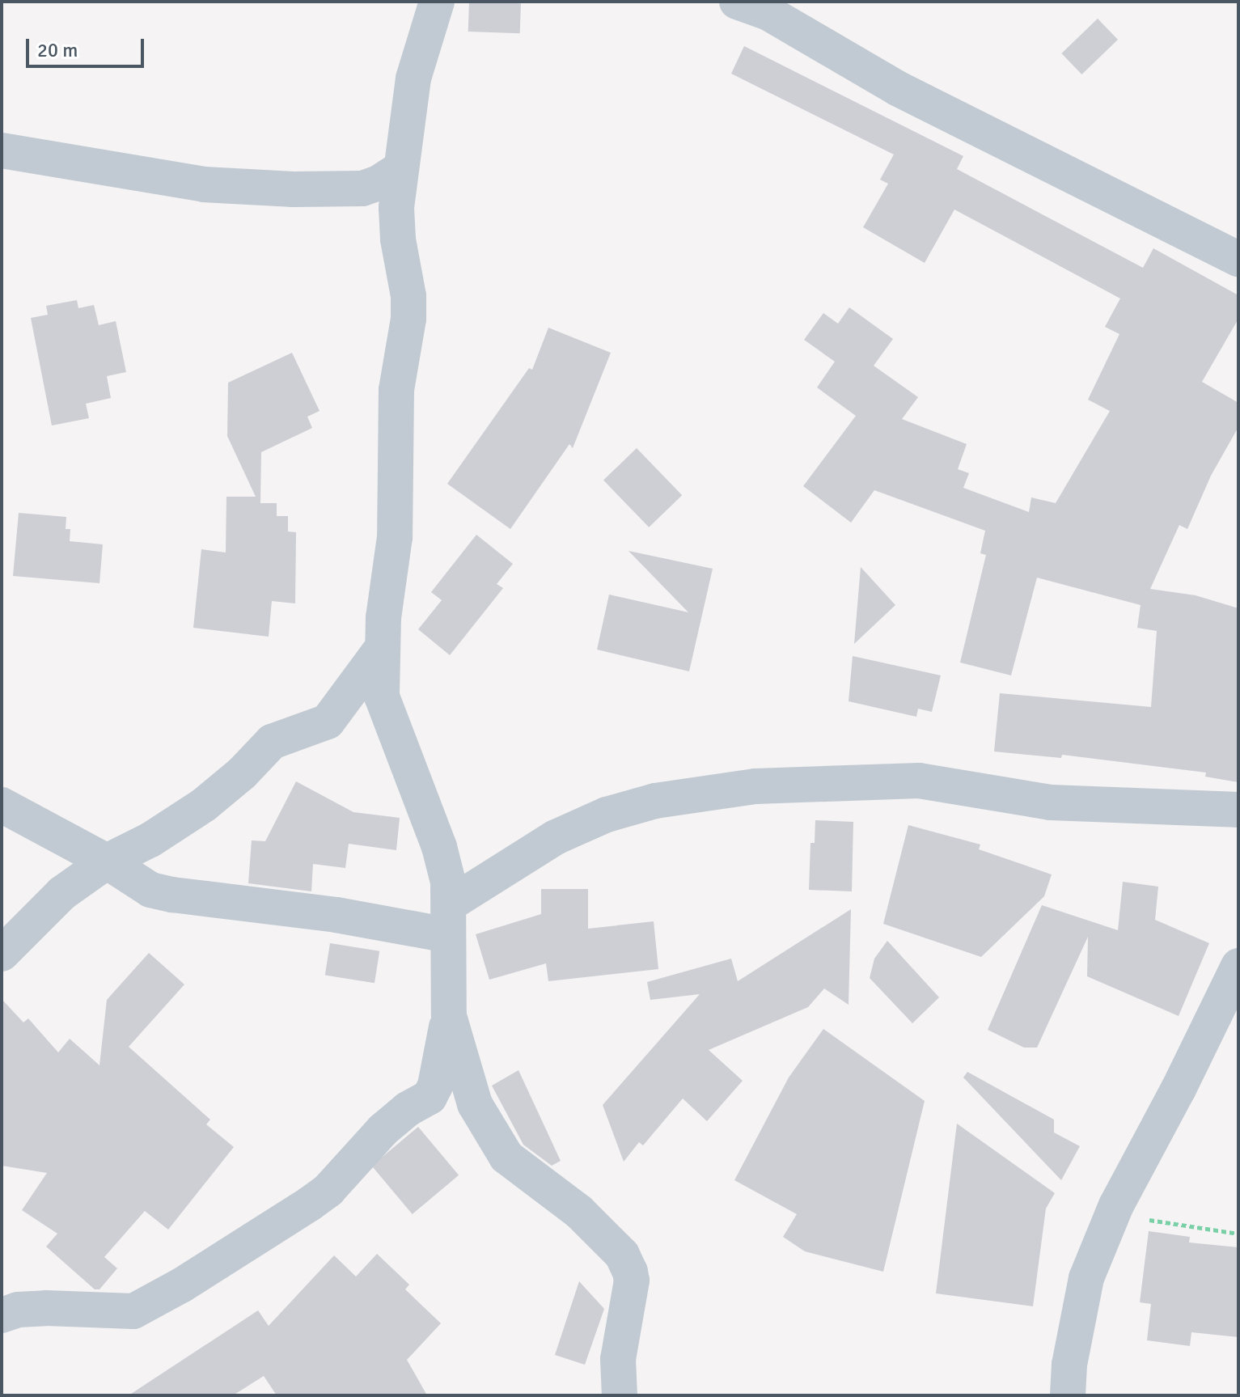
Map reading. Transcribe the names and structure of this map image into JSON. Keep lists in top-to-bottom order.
{
  "scale_bar": "20 m"
}
